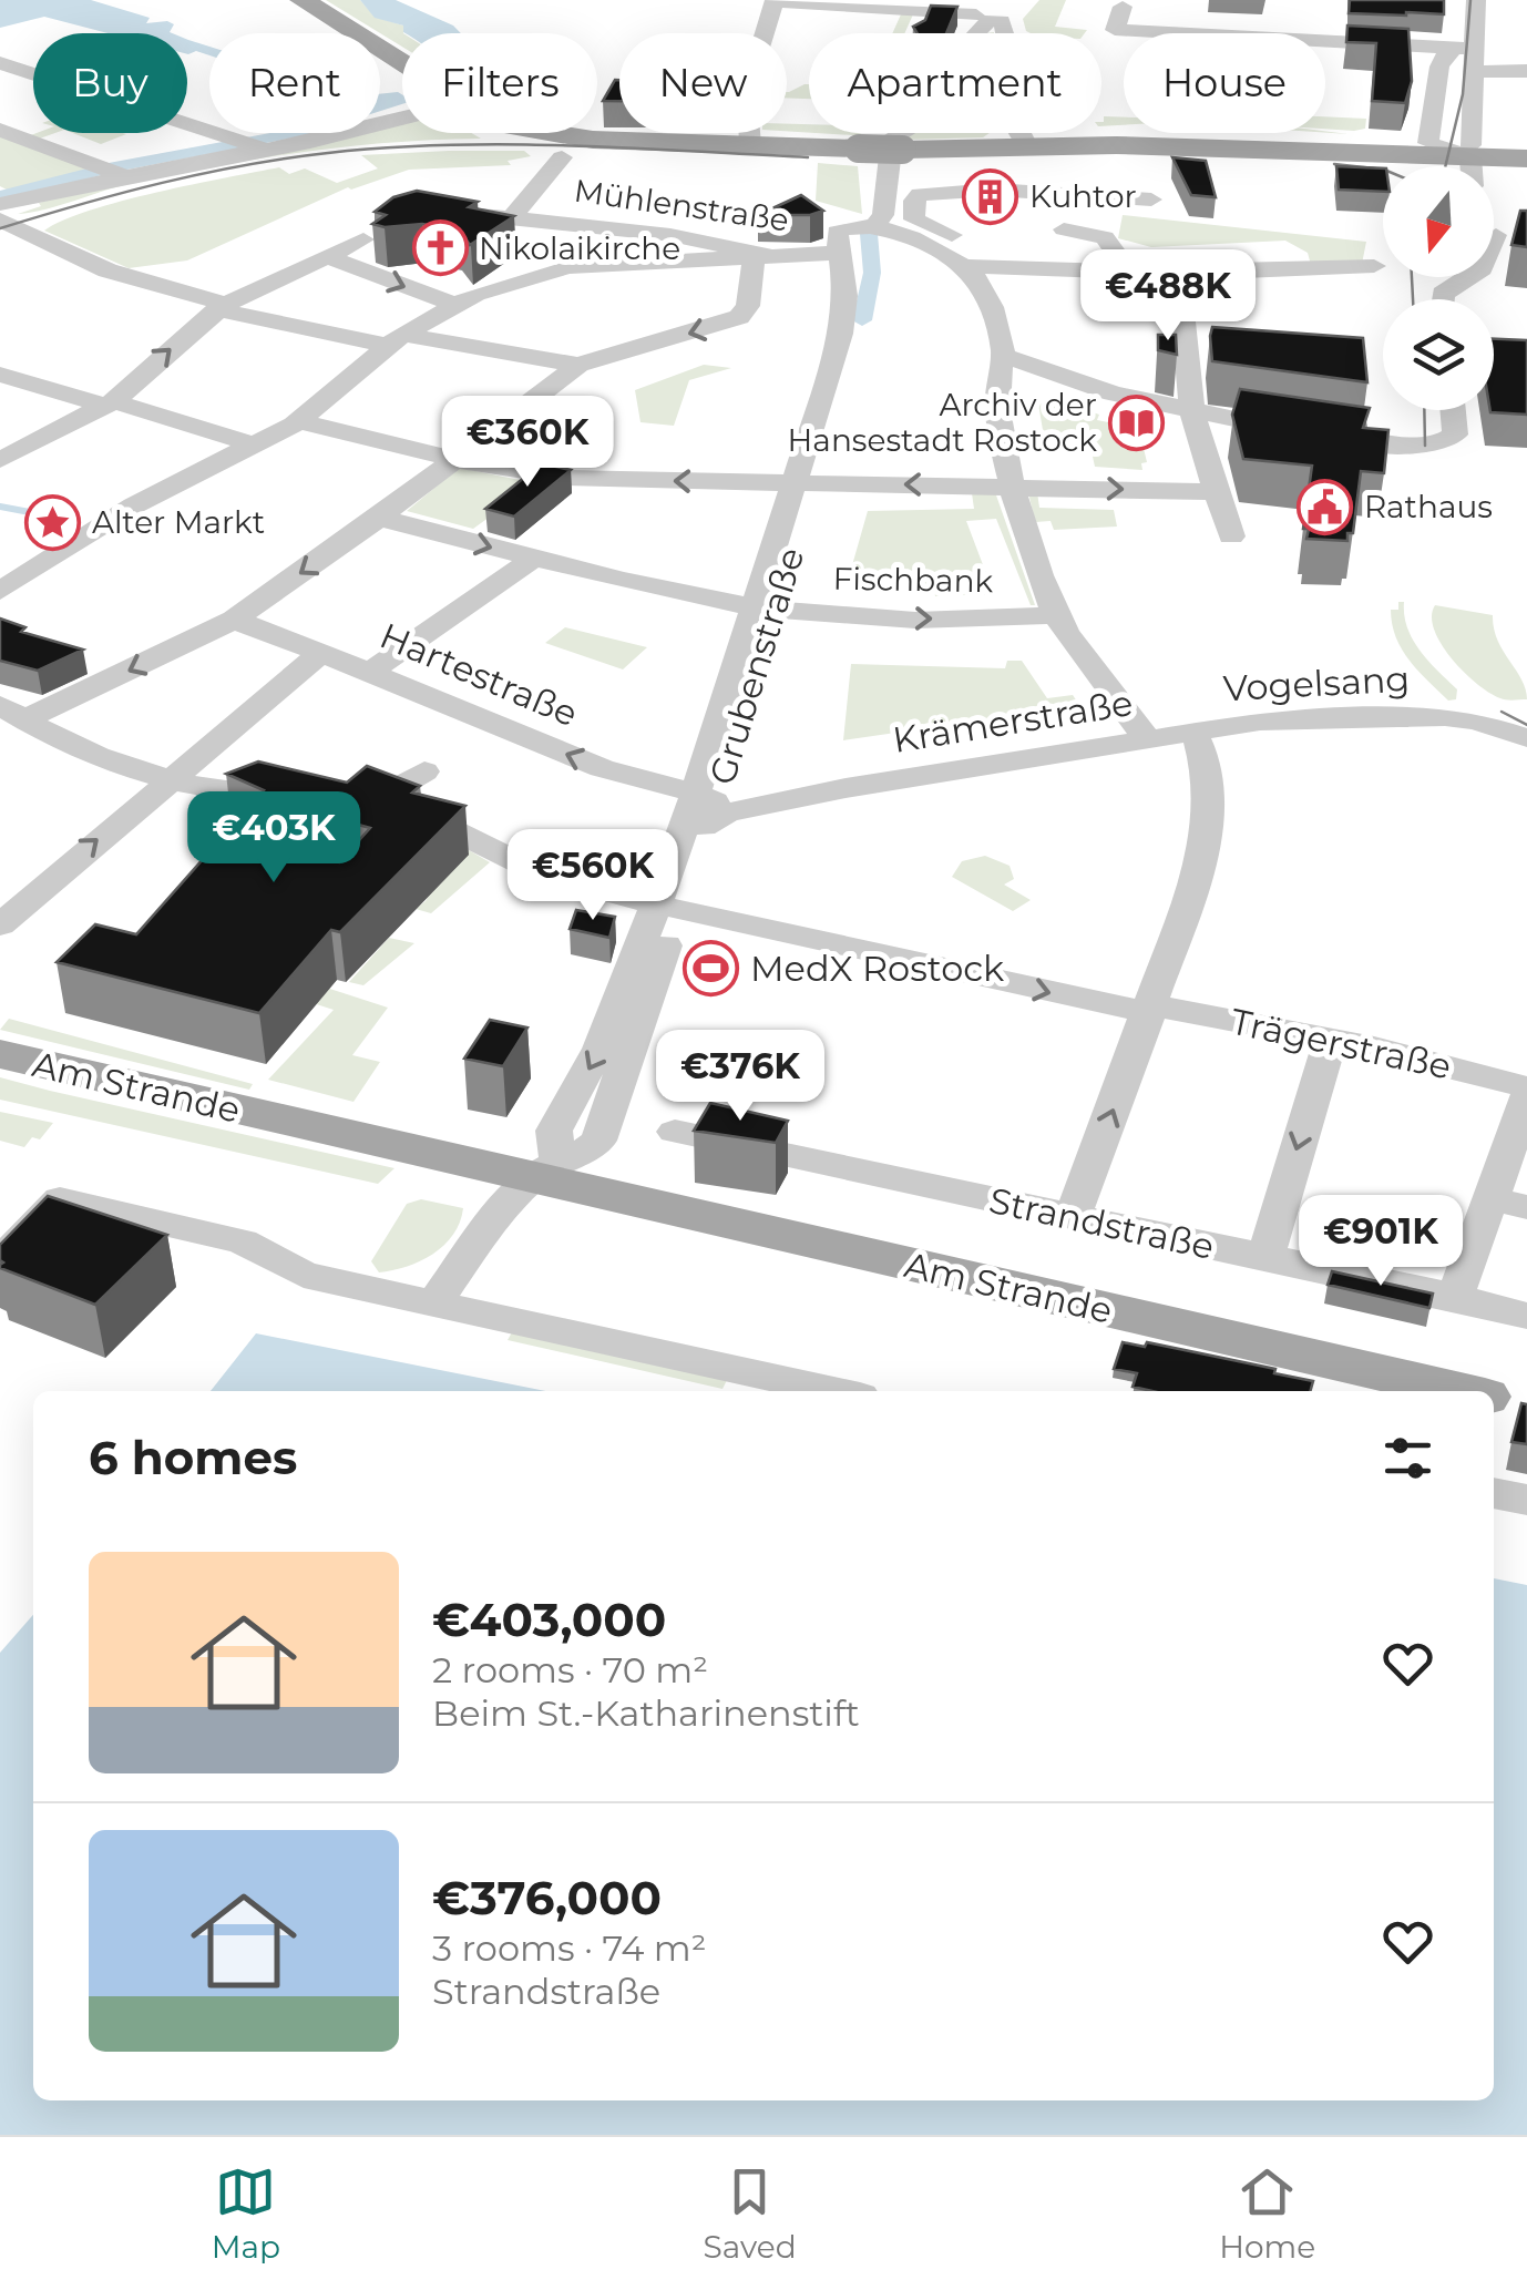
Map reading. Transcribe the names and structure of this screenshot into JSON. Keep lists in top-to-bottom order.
{
  "streets": {
    "main road": ["Am Strande"],
    "street": [
      "Mühlenstraße",
      "Fischbank",
      "Grubenstraße",
      "Hartestraße",
      "Vogelsang",
      "Krämerstraße",
      "Trägerstraße",
      "Strandstraße"
    ]
  },
  "crossings": [
    ["Mühlenstraße", "Grubenstraße"],
    ["Fischbank", "Grubenstraße"],
    ["Grubenstraße", "Hartestraße"],
    ["Grubenstraße", "Krämerstraße"],
    ["Grubenstraße", "Trägerstraße"],
    ["Grubenstraße", "Am Strande"],
    ["Hartestraße", "Krämerstraße"],
    ["Vogelsang", "Krämerstraße"]
  ],
  "one_way": ["Trägerstraße"],
  "places": {
    "building": ["Kuhtor"],
    "church": ["Nikolaikirche"],
    "library": ["Archiv der Hansestadt Rostock"],
    "public building": ["Rathaus"],
    "place": ["Alter Markt"],
    "sports": ["MedX Rostock"]
  },
  "north": "bottom",
  "page": {
    "chip": [
      "Buy",
      "Rent",
      "Filters",
      "New",
      "Apartment",
      "House"
    ],
    "price": [
      "€488K",
      "€360K",
      "€403K",
      "€560K",
      "€376K",
      "€901K"
    ],
    "heading": "6 homes",
    "list": [
      {
        "name": "€403,000",
        "note": "2 rooms · 70 m² · Beim St.-Katharinenstift"
      },
      {
        "name": "€376,000",
        "note": "3 rooms · 74 m² · Strandstraße"
      }
    ],
    "tabs": ["Map", "Saved", "Home"]
  }
}
